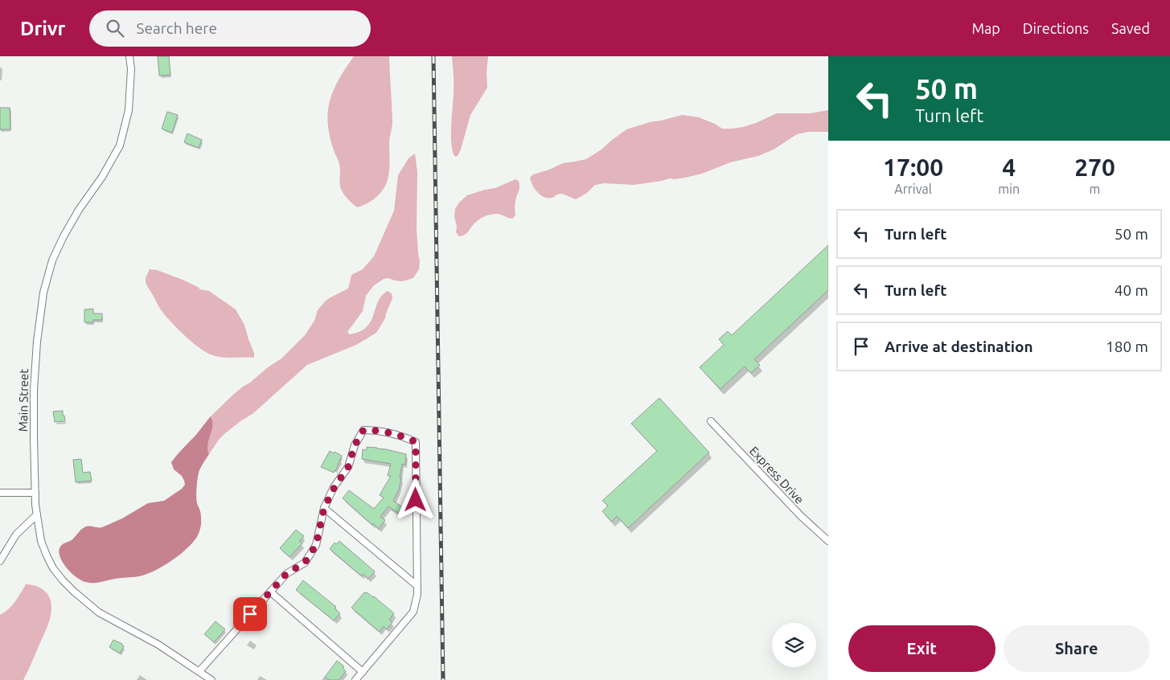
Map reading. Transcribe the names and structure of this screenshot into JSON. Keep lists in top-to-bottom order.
{
  "streets": {
    "street": ["Main Street", "Express Drive"]
  },
  "page": {
    "header": "Drivr",
    "search": "Search here",
    "nav": ["Map", "Directions", "Saved"],
    "turn": ["50 m", "Turn left"],
    "eta": [
      "17:00",
      "Arrival",
      "4",
      "min",
      "270",
      "m"
    ],
    "list": [
      {
        "name": "Turn left",
        "value": "50 m"
      },
      {
        "name": "Turn left",
        "value": "40 m"
      },
      {
        "name": "Arrive at destination",
        "value": "180 m"
      }
    ],
    "buttons": ["Exit", "Share"]
  }
}
